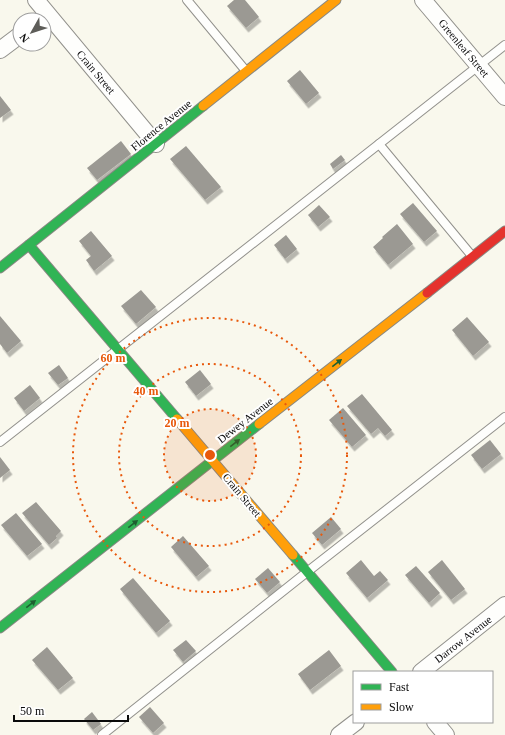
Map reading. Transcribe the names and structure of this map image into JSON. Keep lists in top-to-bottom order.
{
  "streets": {
    "street": [
      "Greenleaf Street",
      "Crain Street",
      "Florence Avenue",
      "Dewey Avenue",
      "Darrow Avenue"
    ]
  },
  "crossings": [
    ["Crain Street", "Florence Avenue"],
    ["Crain Street", "Dewey Avenue"]
  ],
  "one_way": ["Dewey Avenue"],
  "legend": ["Fast", "Slow"],
  "scale_bar": "50 m",
  "north": "bottom left",
  "rings": ["60 m", "40 m", "20 m"]
}
